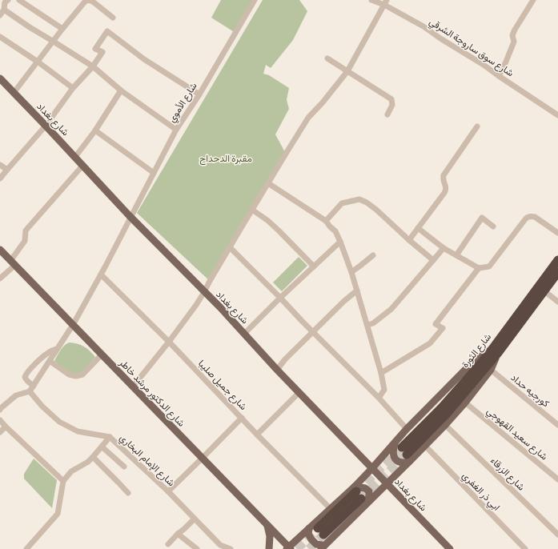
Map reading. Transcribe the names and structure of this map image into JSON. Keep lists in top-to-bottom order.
{
  "streets": {
    "highway": ["شارع الثورة"],
    "main road": ["شارع بغداد", "شارع الدكتور مرشد خاطر"],
    "street": [
      "شارع سوق ساروجة الشرقي",
      "شارع الأموي",
      "شارع جميل صليبا",
      "كورجيه حداد",
      "شارع سعيد القهوجي",
      "شارع الإمام البخاري",
      "شارع الزرقاء",
      "ابي ذر الغفري"
    ]
  },
  "crossings": [
    ["شارع الأموي", "شارع بغداد"],
    ["شارع الأموي", "شارع جميل صليبا"],
    ["شارع الأموي", "شارع الدكتور مرشد خاطر"]
  ],
  "parks": ["مقبرة الدحداح"]
}
